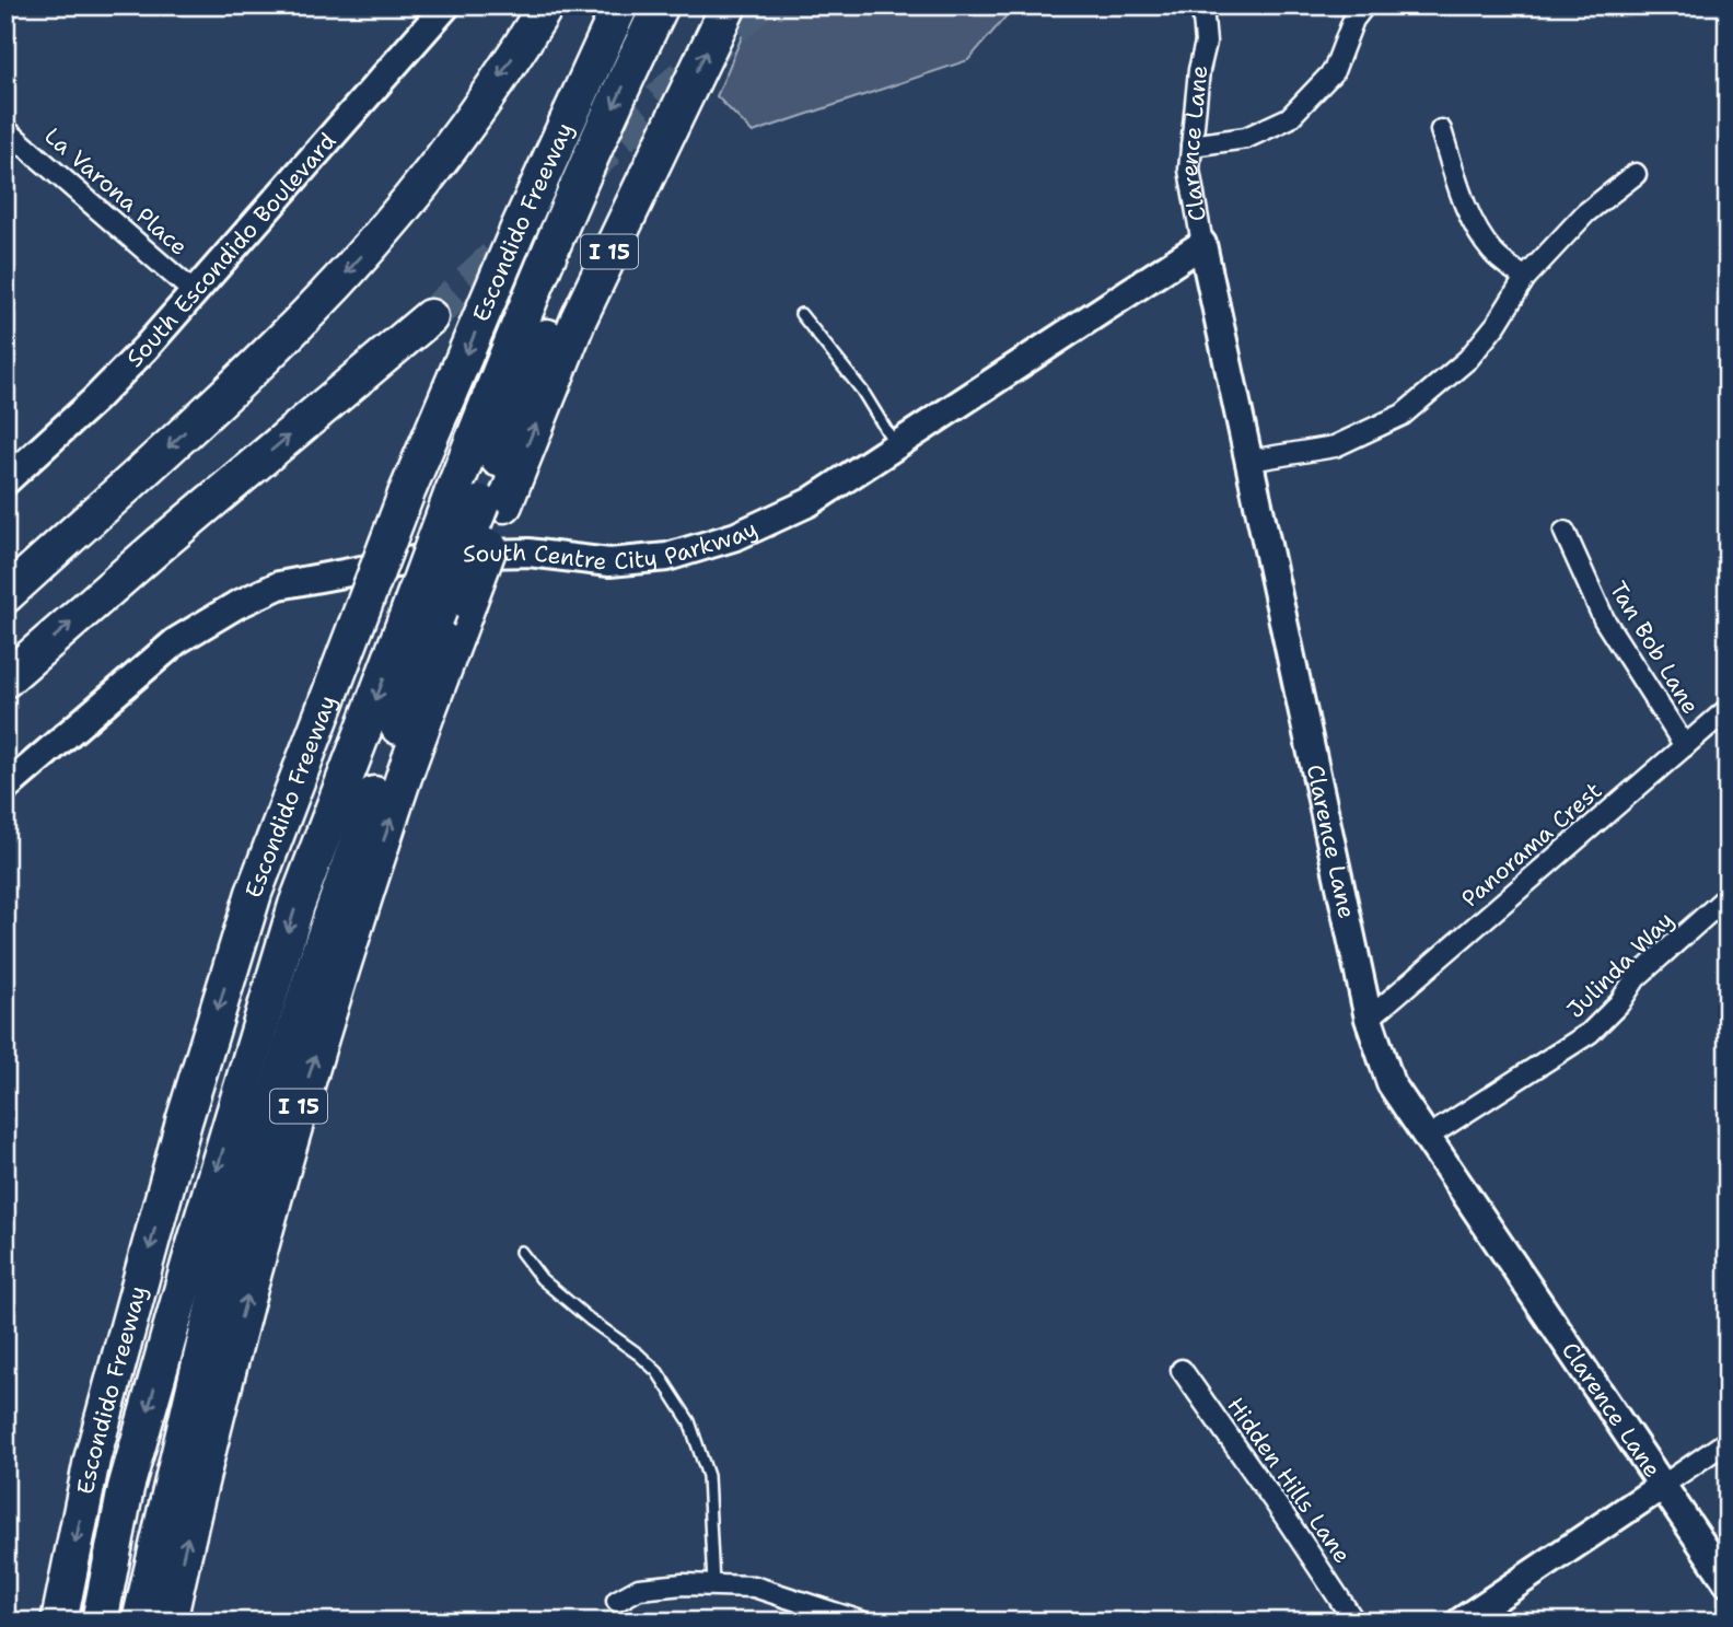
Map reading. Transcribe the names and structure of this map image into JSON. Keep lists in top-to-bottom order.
{
  "streets": {
    "highway": ["Escondido Freeway", "I 15"],
    "street": [
      "Clarence Lane",
      "La Varona Place",
      "South Escondido Boulevard",
      "South Centre City Parkway",
      "Tan Bob Lane",
      "Panorama Crest",
      "Julinda Way",
      "Hidden Hills Lane"
    ]
  },
  "crossings": [
    ["Clarence Lane", "South Centre City Parkway"],
    ["Clarence Lane", "Panorama Crest"],
    ["Clarence Lane", "Julinda Way"],
    ["La Varona Place", "South Escondido Boulevard"],
    ["Tan Bob Lane", "Panorama Crest"]
  ]
}
